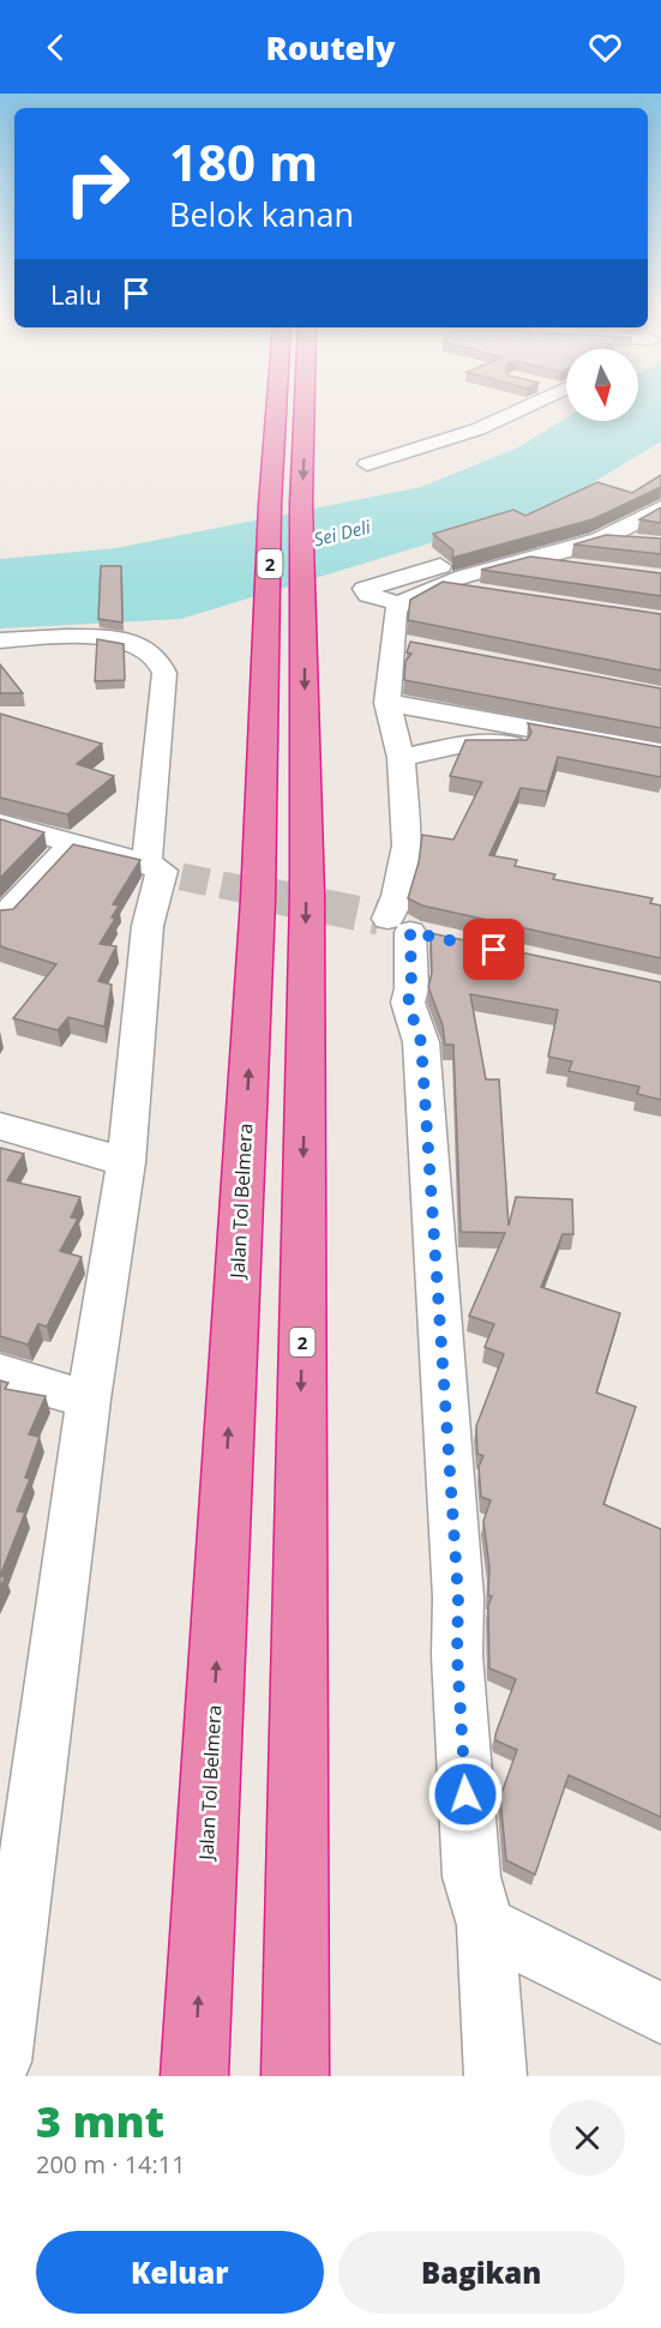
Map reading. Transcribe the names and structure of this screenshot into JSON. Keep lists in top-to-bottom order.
{
  "streets": {
    "highway": ["2", "Jalan Tol Belmera"]
  },
  "water": ["Sei Deli"],
  "north": "bottom",
  "page": {
    "header": "Routely",
    "turn": ["180 m", "Belok kanan"],
    "then": "Lalu",
    "heading": ["3 mnt", "200 m · 14:11"],
    "buttons": ["Keluar", "Bagikan"]
  }
}
